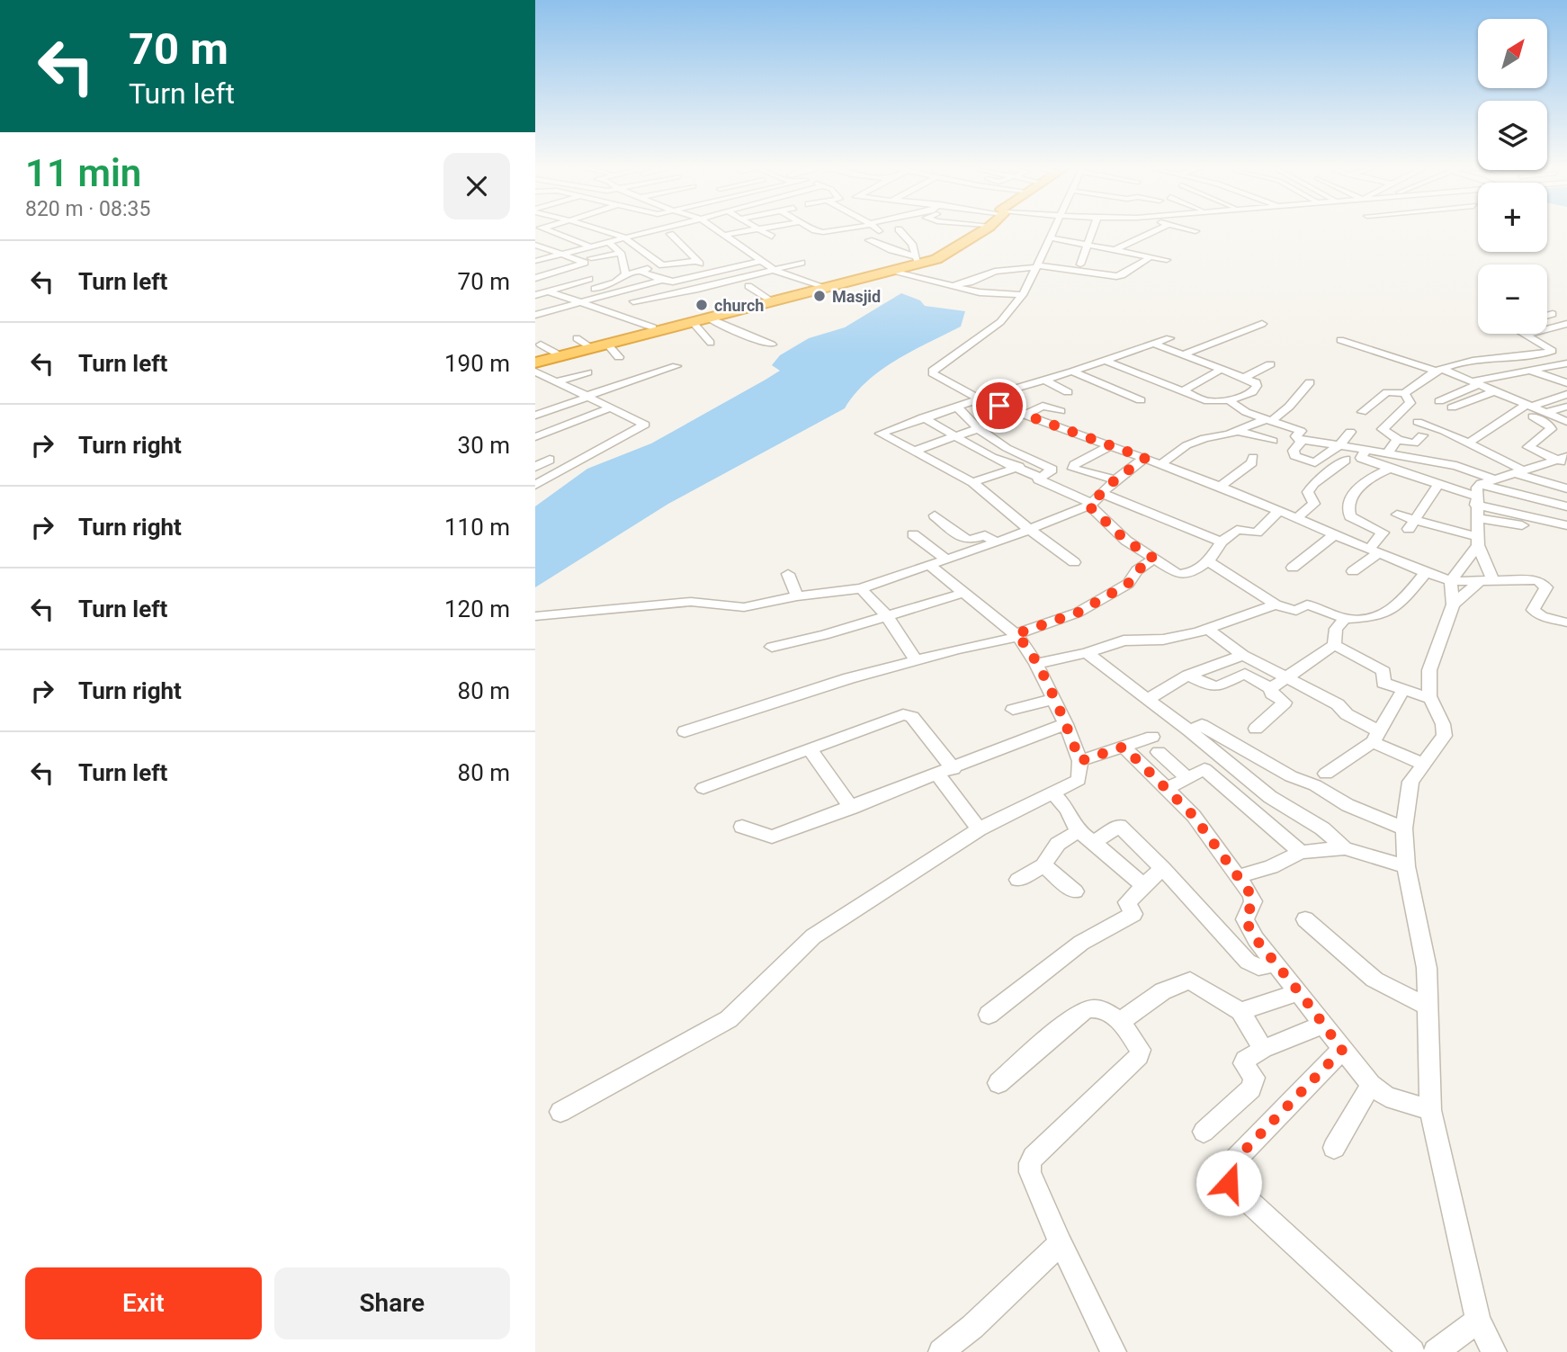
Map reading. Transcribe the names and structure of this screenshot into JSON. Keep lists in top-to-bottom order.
{
  "places": ["Masjid", "church"],
  "north": "top right",
  "page": {
    "turn": ["70 m", "Turn left"],
    "map_buttons": ["+", "−"],
    "heading": ["11 min", "820 m · 08:35"],
    "list": [
      {
        "name": "Turn left",
        "value": "70 m"
      },
      {
        "name": "Turn left",
        "value": "190 m"
      },
      {
        "name": "Turn right",
        "value": "30 m"
      },
      {
        "name": "Turn right",
        "value": "110 m"
      },
      {
        "name": "Turn left",
        "value": "120 m"
      },
      {
        "name": "Turn right",
        "value": "80 m"
      },
      {
        "name": "Turn left",
        "value": "80 m"
      }
    ],
    "buttons": ["Exit", "Share"]
  }
}
